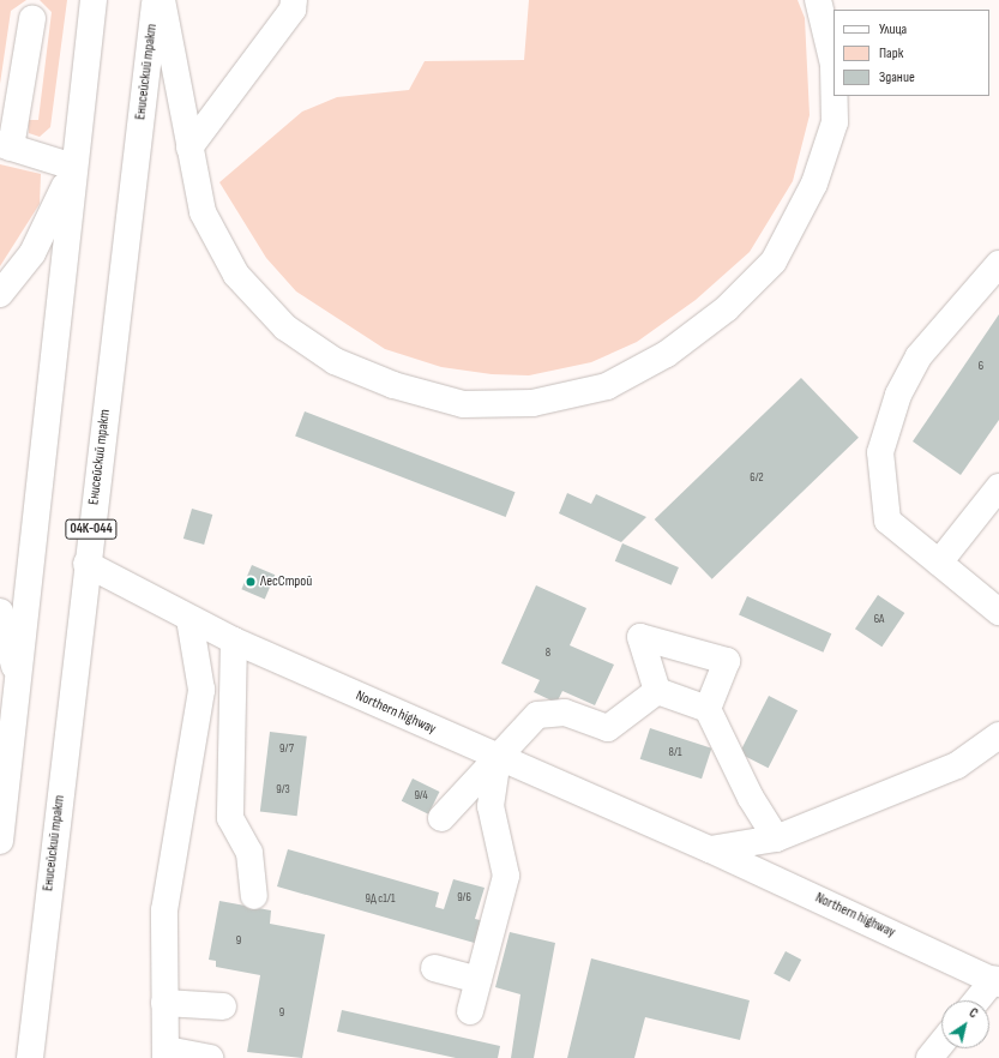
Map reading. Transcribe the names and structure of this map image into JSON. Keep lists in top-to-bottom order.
{
  "streets": {
    "main road": ["Енисейский тракт", "04К-044", "Northern highway"]
  },
  "crossings": [
    ["Енисейский тракт", "Northern highway"]
  ],
  "places": ["ЛесСтрой"],
  "house_numbers": [
    "6",
    "6/2",
    "6А",
    "8",
    "9/7",
    "8/1",
    "9/3",
    "9/4",
    "9/6",
    "9Д с1/1",
    "9",
    "9"
  ],
  "legend": ["Улица", "Парк", "Здание"],
  "north": "top right"
}
